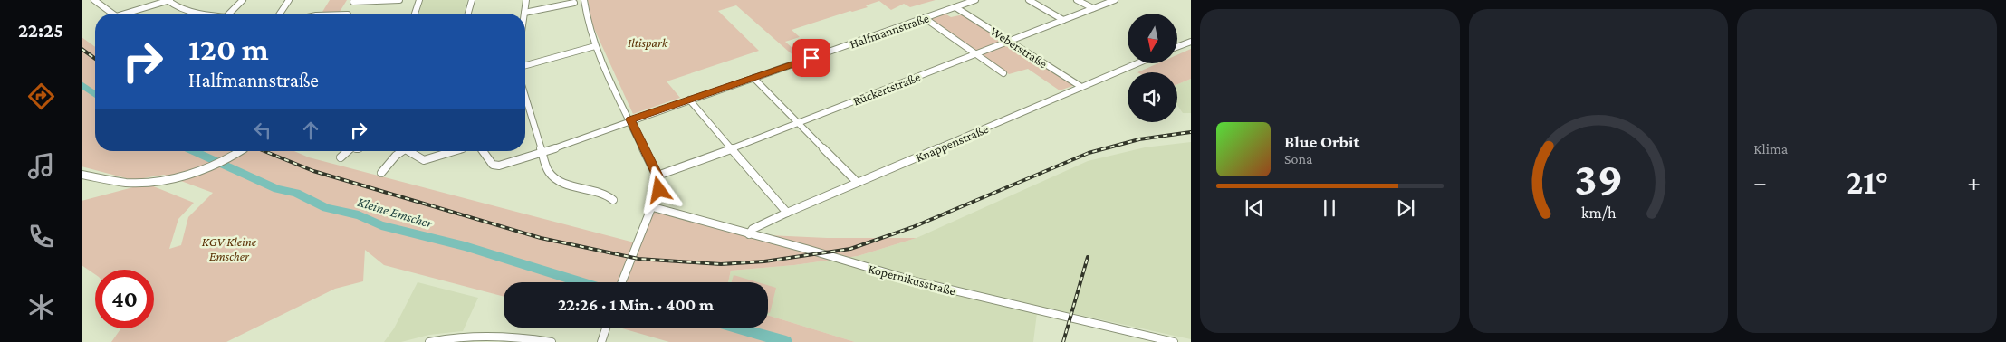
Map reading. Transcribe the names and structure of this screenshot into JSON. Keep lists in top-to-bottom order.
{
  "streets": {
    "street": [
      "Halfmannstraße",
      "Weberstraße",
      "Rückertstraße",
      "Knappenstraße",
      "Kopernikusstraße"
    ]
  },
  "crossings": [
    ["Halfmannstraße", "Weberstraße"],
    ["Weberstraße", "Rückertstraße"],
    ["Weberstraße", "Knappenstraße"],
    ["Knappenstraße", "Kopernikusstraße"]
  ],
  "water": ["Kleine Emscher"],
  "parks": ["Iltispark", "KGV Kleine Emscher"],
  "north": "bottom",
  "page": {
    "tabs": "22:25",
    "tile": "Klima",
    "turn": ["120 m", "Halfmannstraße"],
    "song": ["Blue Orbit", "Sona"],
    "heat": ["−", "21°", "+"],
    "limit": "40",
    "trip": "22:26 · 1 Min. · 400 m",
    "gauge": ["39", "km/h"]
  }
}
